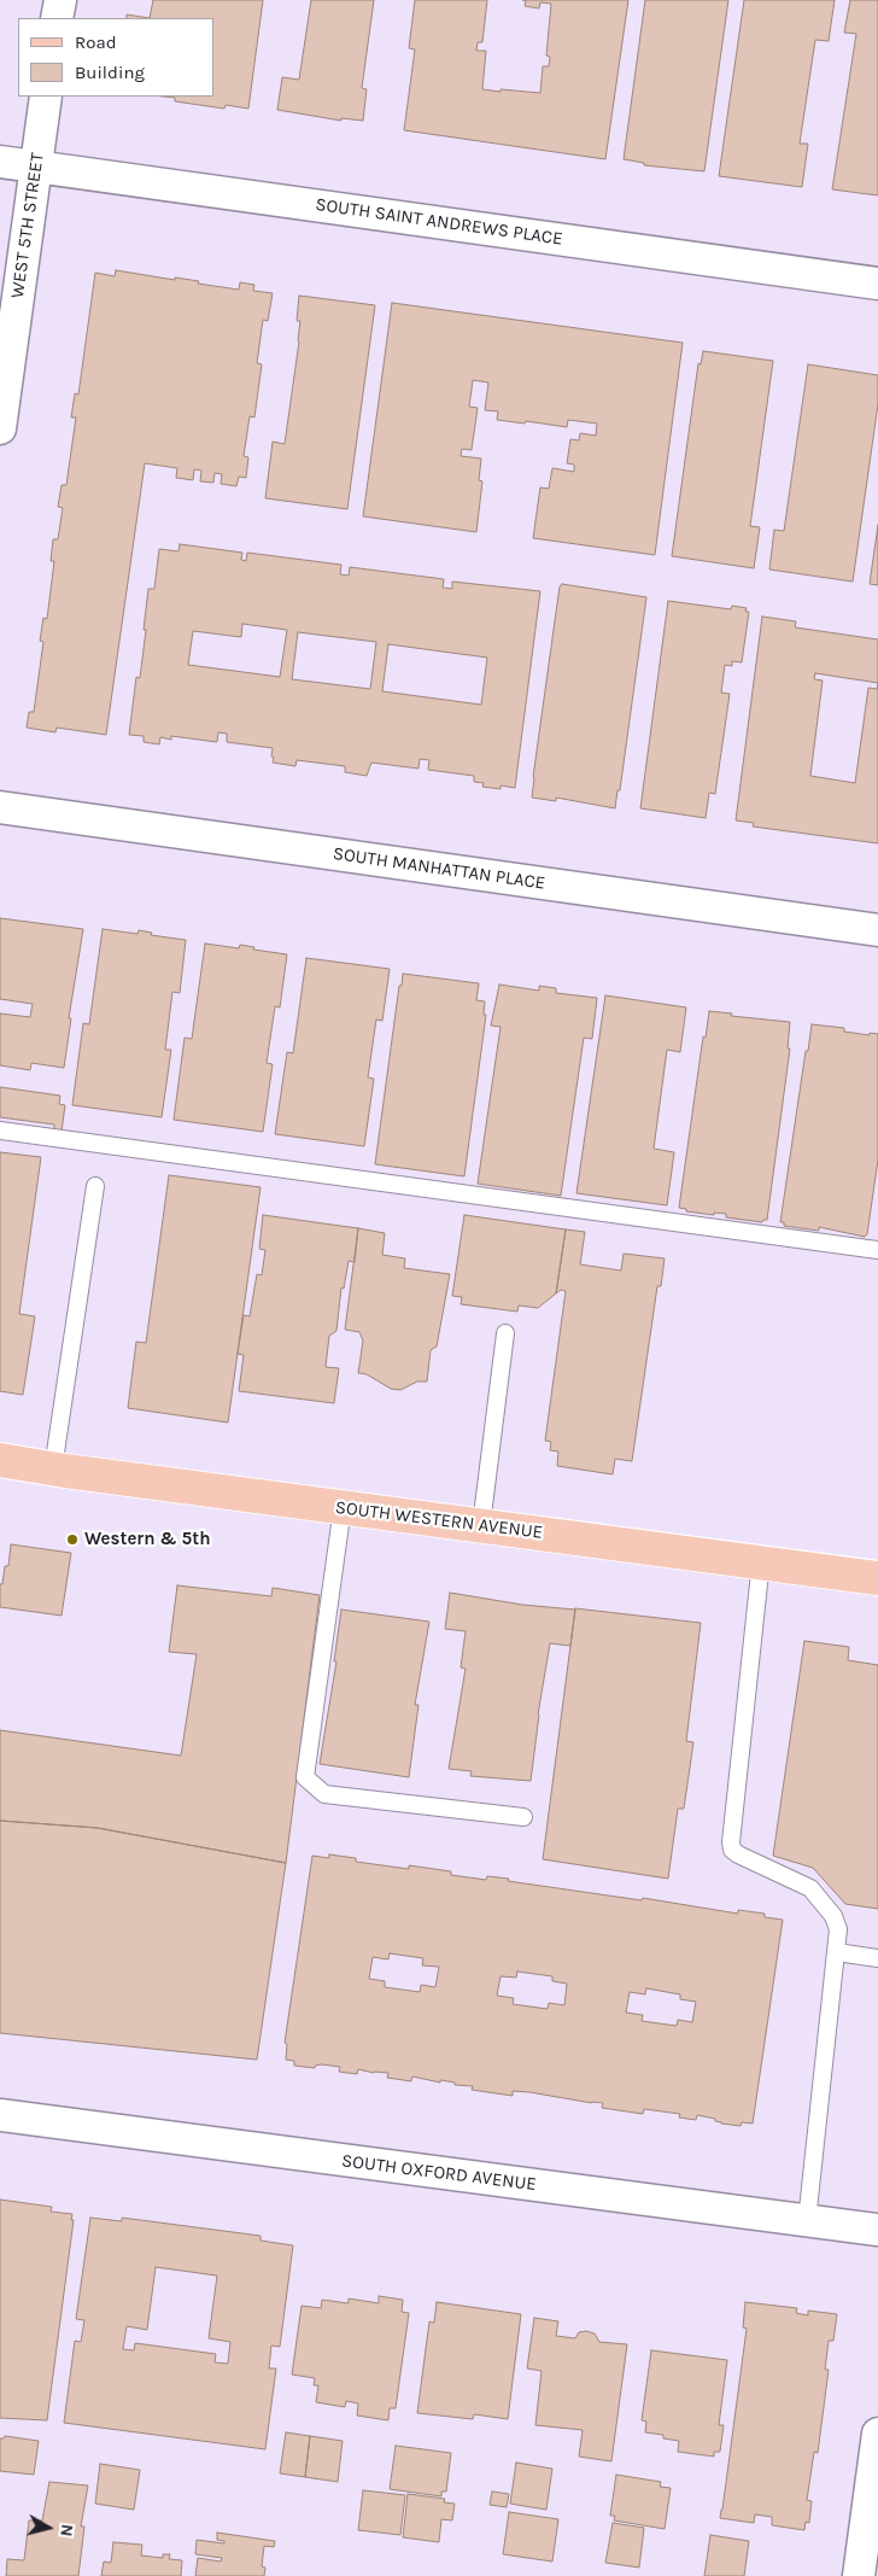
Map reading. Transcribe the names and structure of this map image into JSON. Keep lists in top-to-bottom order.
{
  "streets": {
    "main road": ["SOUTH WESTERN AVENUE"],
    "street": [
      "SOUTH SAINT ANDREWS PLACE",
      "WEST 5TH STREET",
      "SOUTH MANHATTAN PLACE",
      "SOUTH OXFORD AVENUE"
    ]
  },
  "crossings": [
    ["SOUTH SAINT ANDREWS PLACE", "WEST 5TH STREET"]
  ],
  "places": ["Western & 5th"],
  "legend": ["Road", "Building"],
  "north": "right"
}
